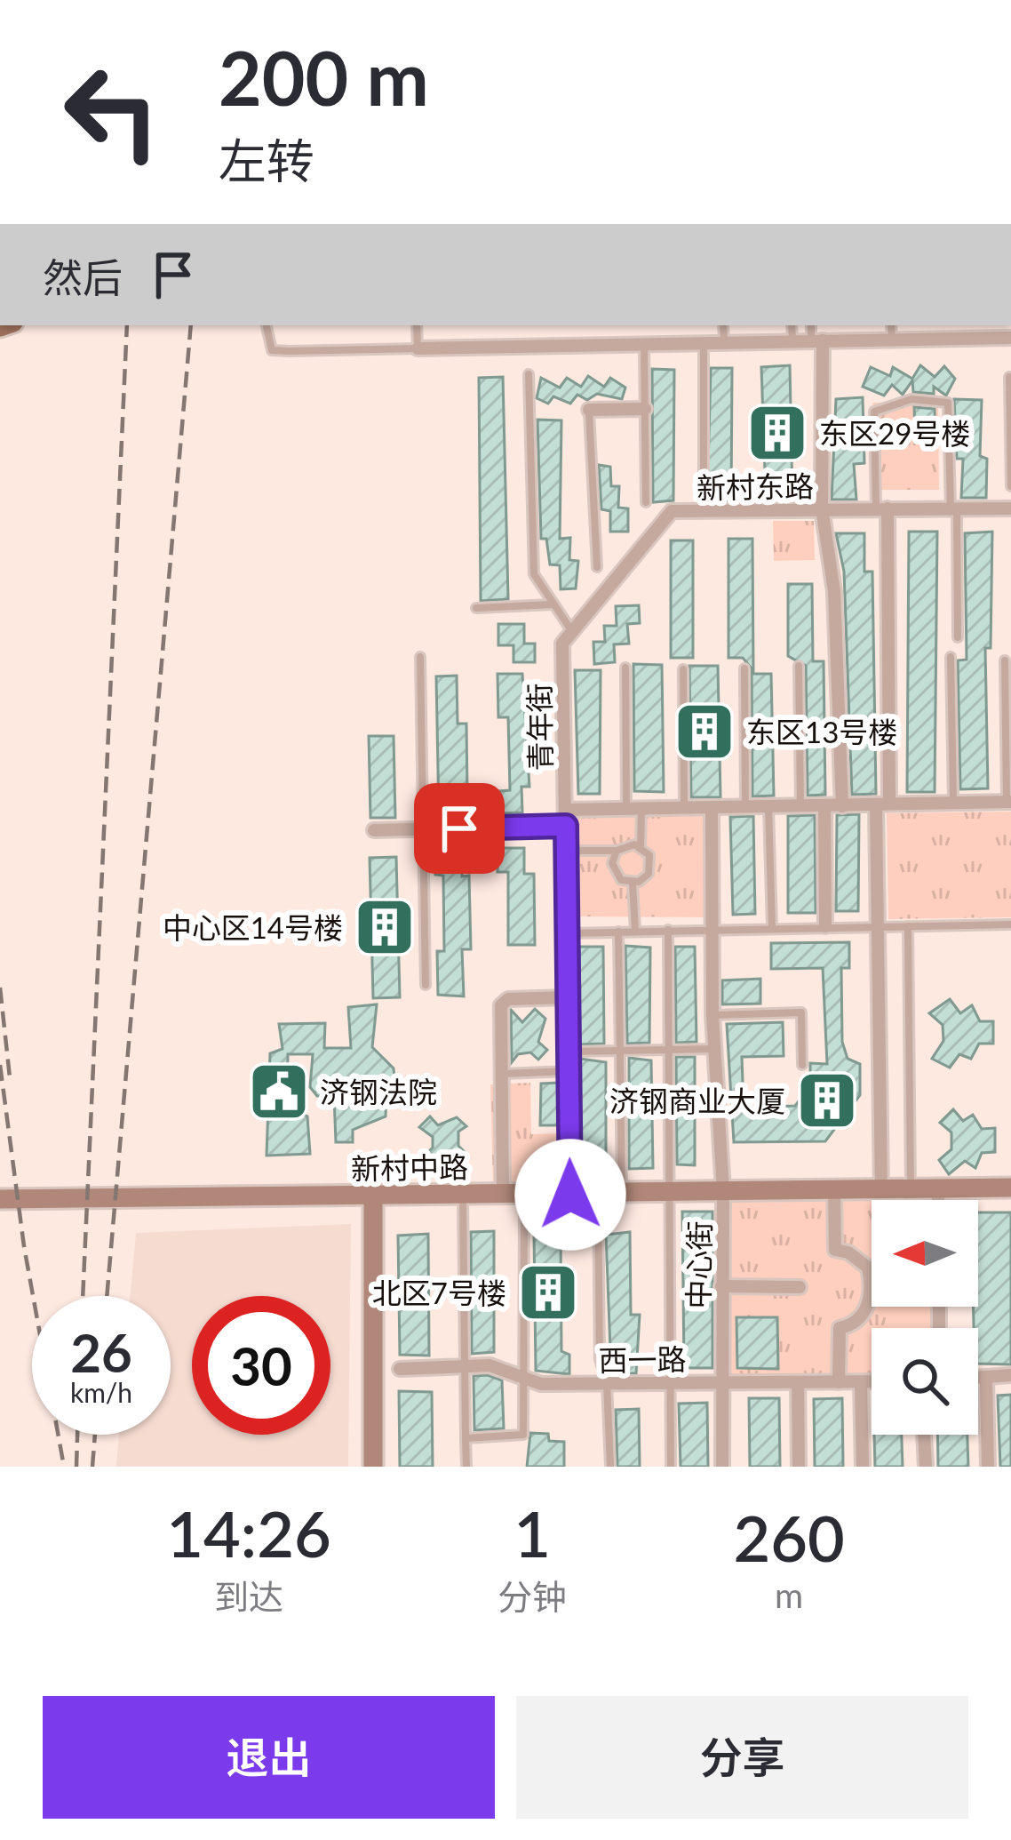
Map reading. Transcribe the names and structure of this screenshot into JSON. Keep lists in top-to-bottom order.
{
  "streets": {
    "street": [
      "新村东路",
      "青年街",
      "新村中路",
      "中心街",
      "西一路"
    ]
  },
  "crossings": [
    ["新村东路", "青年街"],
    ["青年街", "新村中路"],
    ["新村中路", "中心街"],
    ["中心街", "西一路"]
  ],
  "places": {
    "building": [
      "东区29号楼",
      "东区13号楼",
      "中心区14号楼",
      "济钢商业大厦",
      "北区7号楼"
    ],
    "public building": ["济钢法院"]
  },
  "north": "left",
  "page": {
    "turn": ["200 m", "左转"],
    "then": "然后",
    "speed": "26 km/h",
    "limit": "30",
    "eta": [
      "14:26",
      "到达",
      "1",
      "分钟",
      "260",
      "m"
    ],
    "buttons": ["退出", "分享"]
  }
}
